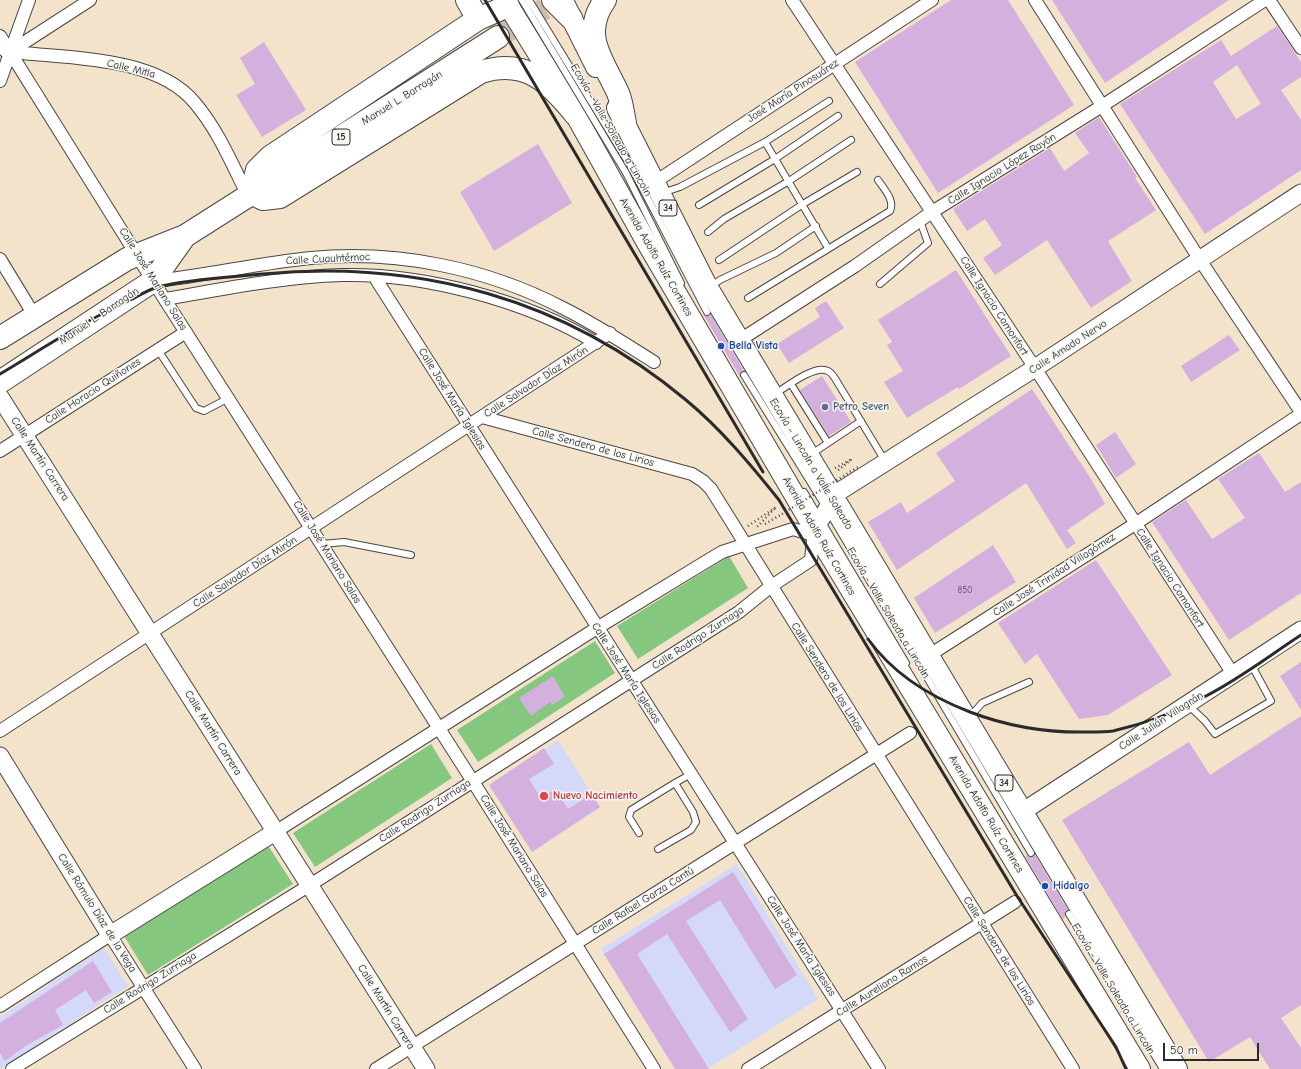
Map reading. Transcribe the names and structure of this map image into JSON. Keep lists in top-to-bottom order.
{
  "streets": {
    "highway": ["Manuel L. Barragán", "15"],
    "main road": ["34", "Avenida Adolfo Ruíz Cortines"],
    "street": [
      "Calle Mitla",
      "José María Pinosuárez",
      "Calle Ignacio López Rayón",
      "Calle Cuauhtémoc",
      "Calle José Mariano Salas",
      "Calle Ignacio Comonfort",
      "Calle Amado Nervo",
      "Calle Salvador Díaz Mirón",
      "Calle Horacio Quiñones",
      "Calle José María Iglesias",
      "Calle Sendero de los Lirios",
      "Calle Martín Carrera",
      "Calle José Trinidad Villagómez",
      "Calle Rodrigo Zurriaga",
      "Calle Julián Villagrán",
      "Calle Rafael Garza Cantú",
      "Calle Rómulo Díaz de la Vega",
      "Calle Aureliano Ramos"
    ],
    "lane": ["Ecovía - Valle Soleado a Lincoln", "Ecovía - Lincoln a Valle Soleado"]
  },
  "crossings": [
    ["Calle Mitla", "Manuel L. Barragán"],
    ["Calle Mitla", "Calle José Mariano Salas"],
    ["José María Pinosuárez", "Avenida Adolfo Ruíz Cortines"],
    ["José María Pinosuárez", "Calle Ignacio Comonfort"],
    ["Manuel L. Barragán", "Calle Cuauhtémoc"],
    ["Manuel L. Barragán", "Calle José Mariano Salas"],
    ["Ecovía - Valle Soleado a Lincoln", "Avenida Adolfo Ruíz Cortines"],
    ["Ecovía - Valle Soleado a Lincoln", "Calle Amado Nervo"],
    ["Ecovía - Valle Soleado a Lincoln", "Ecovía - Lincoln a Valle Soleado"],
    ["Ecovía - Valle Soleado a Lincoln", "Calle Rodrigo Zurriaga"],
    ["Calle Ignacio López Rayón", "Avenida Adolfo Ruíz Cortines"],
    ["Calle Ignacio López Rayón", "Calle Ignacio Comonfort"],
    ["Avenida Adolfo Ruíz Cortines", "Calle Amado Nervo"],
    ["Avenida Adolfo Ruíz Cortines", "Ecovía - Lincoln a Valle Soleado"],
    ["Avenida Adolfo Ruíz Cortines", "Calle José Trinidad Villagómez"],
    ["Avenida Adolfo Ruíz Cortines", "Calle Rodrigo Zurriaga"],
    ["Avenida Adolfo Ruíz Cortines", "Calle Julián Villagrán"],
    ["Calle Cuauhtémoc", "Calle José Mariano Salas"],
    ["Calle Cuauhtémoc", "Calle Salvador Díaz Mirón"],
    ["Calle Cuauhtémoc", "Calle José María Iglesias"],
    ["Calle José Mariano Salas", "Calle Salvador Díaz Mirón"],
    ["Calle José Mariano Salas", "Calle Horacio Quiñones"],
    ["Calle José Mariano Salas", "Calle Rodrigo Zurriaga"],
    ["Calle José Mariano Salas", "Calle Rafael Garza Cantú"],
    ["Calle Ignacio Comonfort", "Calle Amado Nervo"],
    ["Calle Ignacio Comonfort", "Calle José Trinidad Villagómez"],
    ["Calle Ignacio Comonfort", "Calle Julián Villagrán"],
    ["Calle Amado Nervo", "Ecovía - Lincoln a Valle Soleado"],
    ["Calle Amado Nervo", "Calle Rodrigo Zurriaga"],
    ["Calle Salvador Díaz Mirón", "Calle José María Iglesias"],
    ["Calle Salvador Díaz Mirón", "Calle Sendero de los Lirios"],
    ["Calle Salvador Díaz Mirón", "Calle Martín Carrera"],
    ["Calle Horacio Quiñones", "Calle Martín Carrera"],
    ["Calle José María Iglesias", "Calle Rodrigo Zurriaga"],
    ["Calle José María Iglesias", "Calle Rafael Garza Cantú"],
    ["Calle José María Iglesias", "Calle Aureliano Ramos"],
    ["Calle Sendero de los Lirios", "Calle Rodrigo Zurriaga"],
    ["Calle Sendero de los Lirios", "Calle Rafael Garza Cantú"],
    ["Calle Sendero de los Lirios", "Calle Aureliano Ramos"],
    ["Calle Martín Carrera", "Calle Rodrigo Zurriaga"],
    ["Calle Martín Carrera", "Calle Rafael Garza Cantú"],
    ["Ecovía - Lincoln a Valle Soleado", "Calle Rodrigo Zurriaga"],
    ["Calle Rodrigo Zurriaga", "Calle Rómulo Díaz de la Vega"]
  ],
  "places": [
    "Bella Vista",
    "Petro Seven",
    "Nuevo Nacimiento",
    "Hidalgo"
  ],
  "house_numbers": ["850"],
  "scale_bar": "50 m"
}
